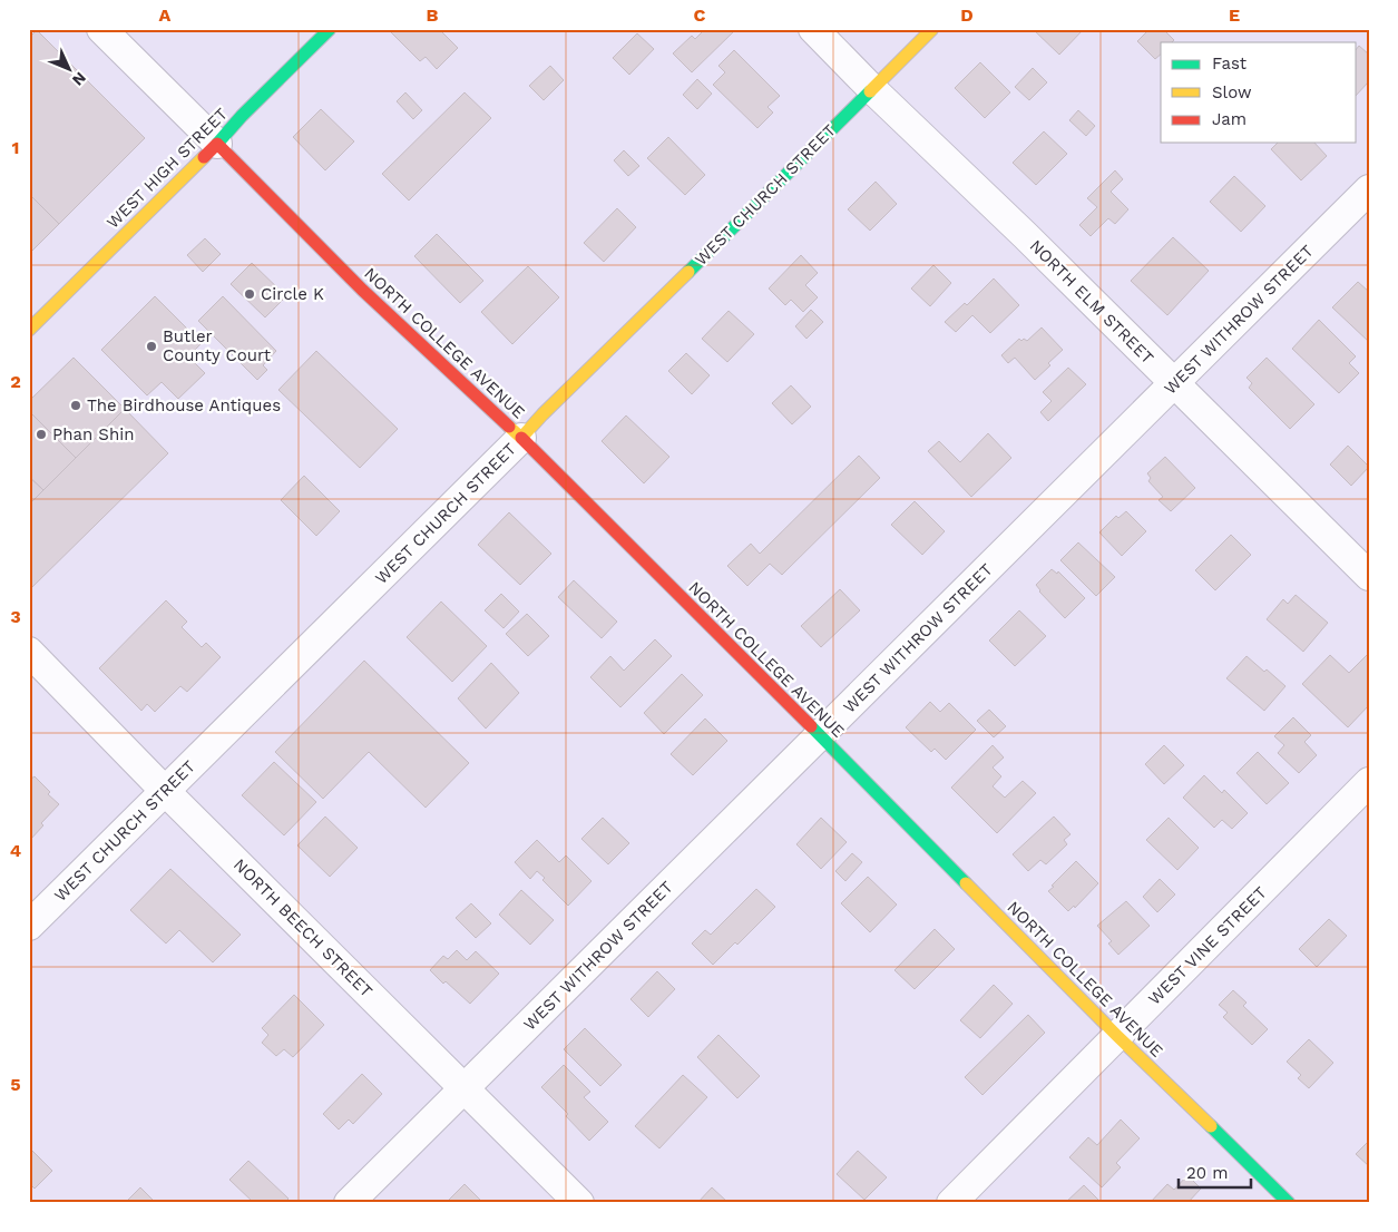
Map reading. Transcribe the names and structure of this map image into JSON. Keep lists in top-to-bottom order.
{
  "streets": {
    "main road": ["WEST HIGH STREET", "WEST CHURCH STREET", "NORTH COLLEGE AVENUE"],
    "street": [
      "NORTH ELM STREET",
      "WEST WITHROW STREET",
      "NORTH BEECH STREET",
      "WEST VINE STREET"
    ]
  },
  "crossings": [
    ["WEST HIGH STREET", "NORTH COLLEGE AVENUE"],
    ["WEST CHURCH STREET", "NORTH ELM STREET"],
    ["WEST CHURCH STREET", "NORTH COLLEGE AVENUE"],
    ["WEST CHURCH STREET", "NORTH BEECH STREET"],
    ["NORTH ELM STREET", "WEST WITHROW STREET"],
    ["WEST WITHROW STREET", "NORTH COLLEGE AVENUE"],
    ["WEST WITHROW STREET", "NORTH BEECH STREET"],
    ["NORTH COLLEGE AVENUE", "WEST VINE STREET"]
  ],
  "places": [
    "Circle K",
    "Butler County Court",
    "The Birdhouse Antiques",
    "Phan Shin"
  ],
  "legend": ["Fast", "Slow", "Jam"],
  "scale_bar": "20 m",
  "north": "bottom right",
  "grid": {
    "columns": [
      "A",
      "B",
      "C",
      "D",
      "E"
    ],
    "rows": [
      "1",
      "2",
      "3",
      "4",
      "5"
    ]
  }
}
